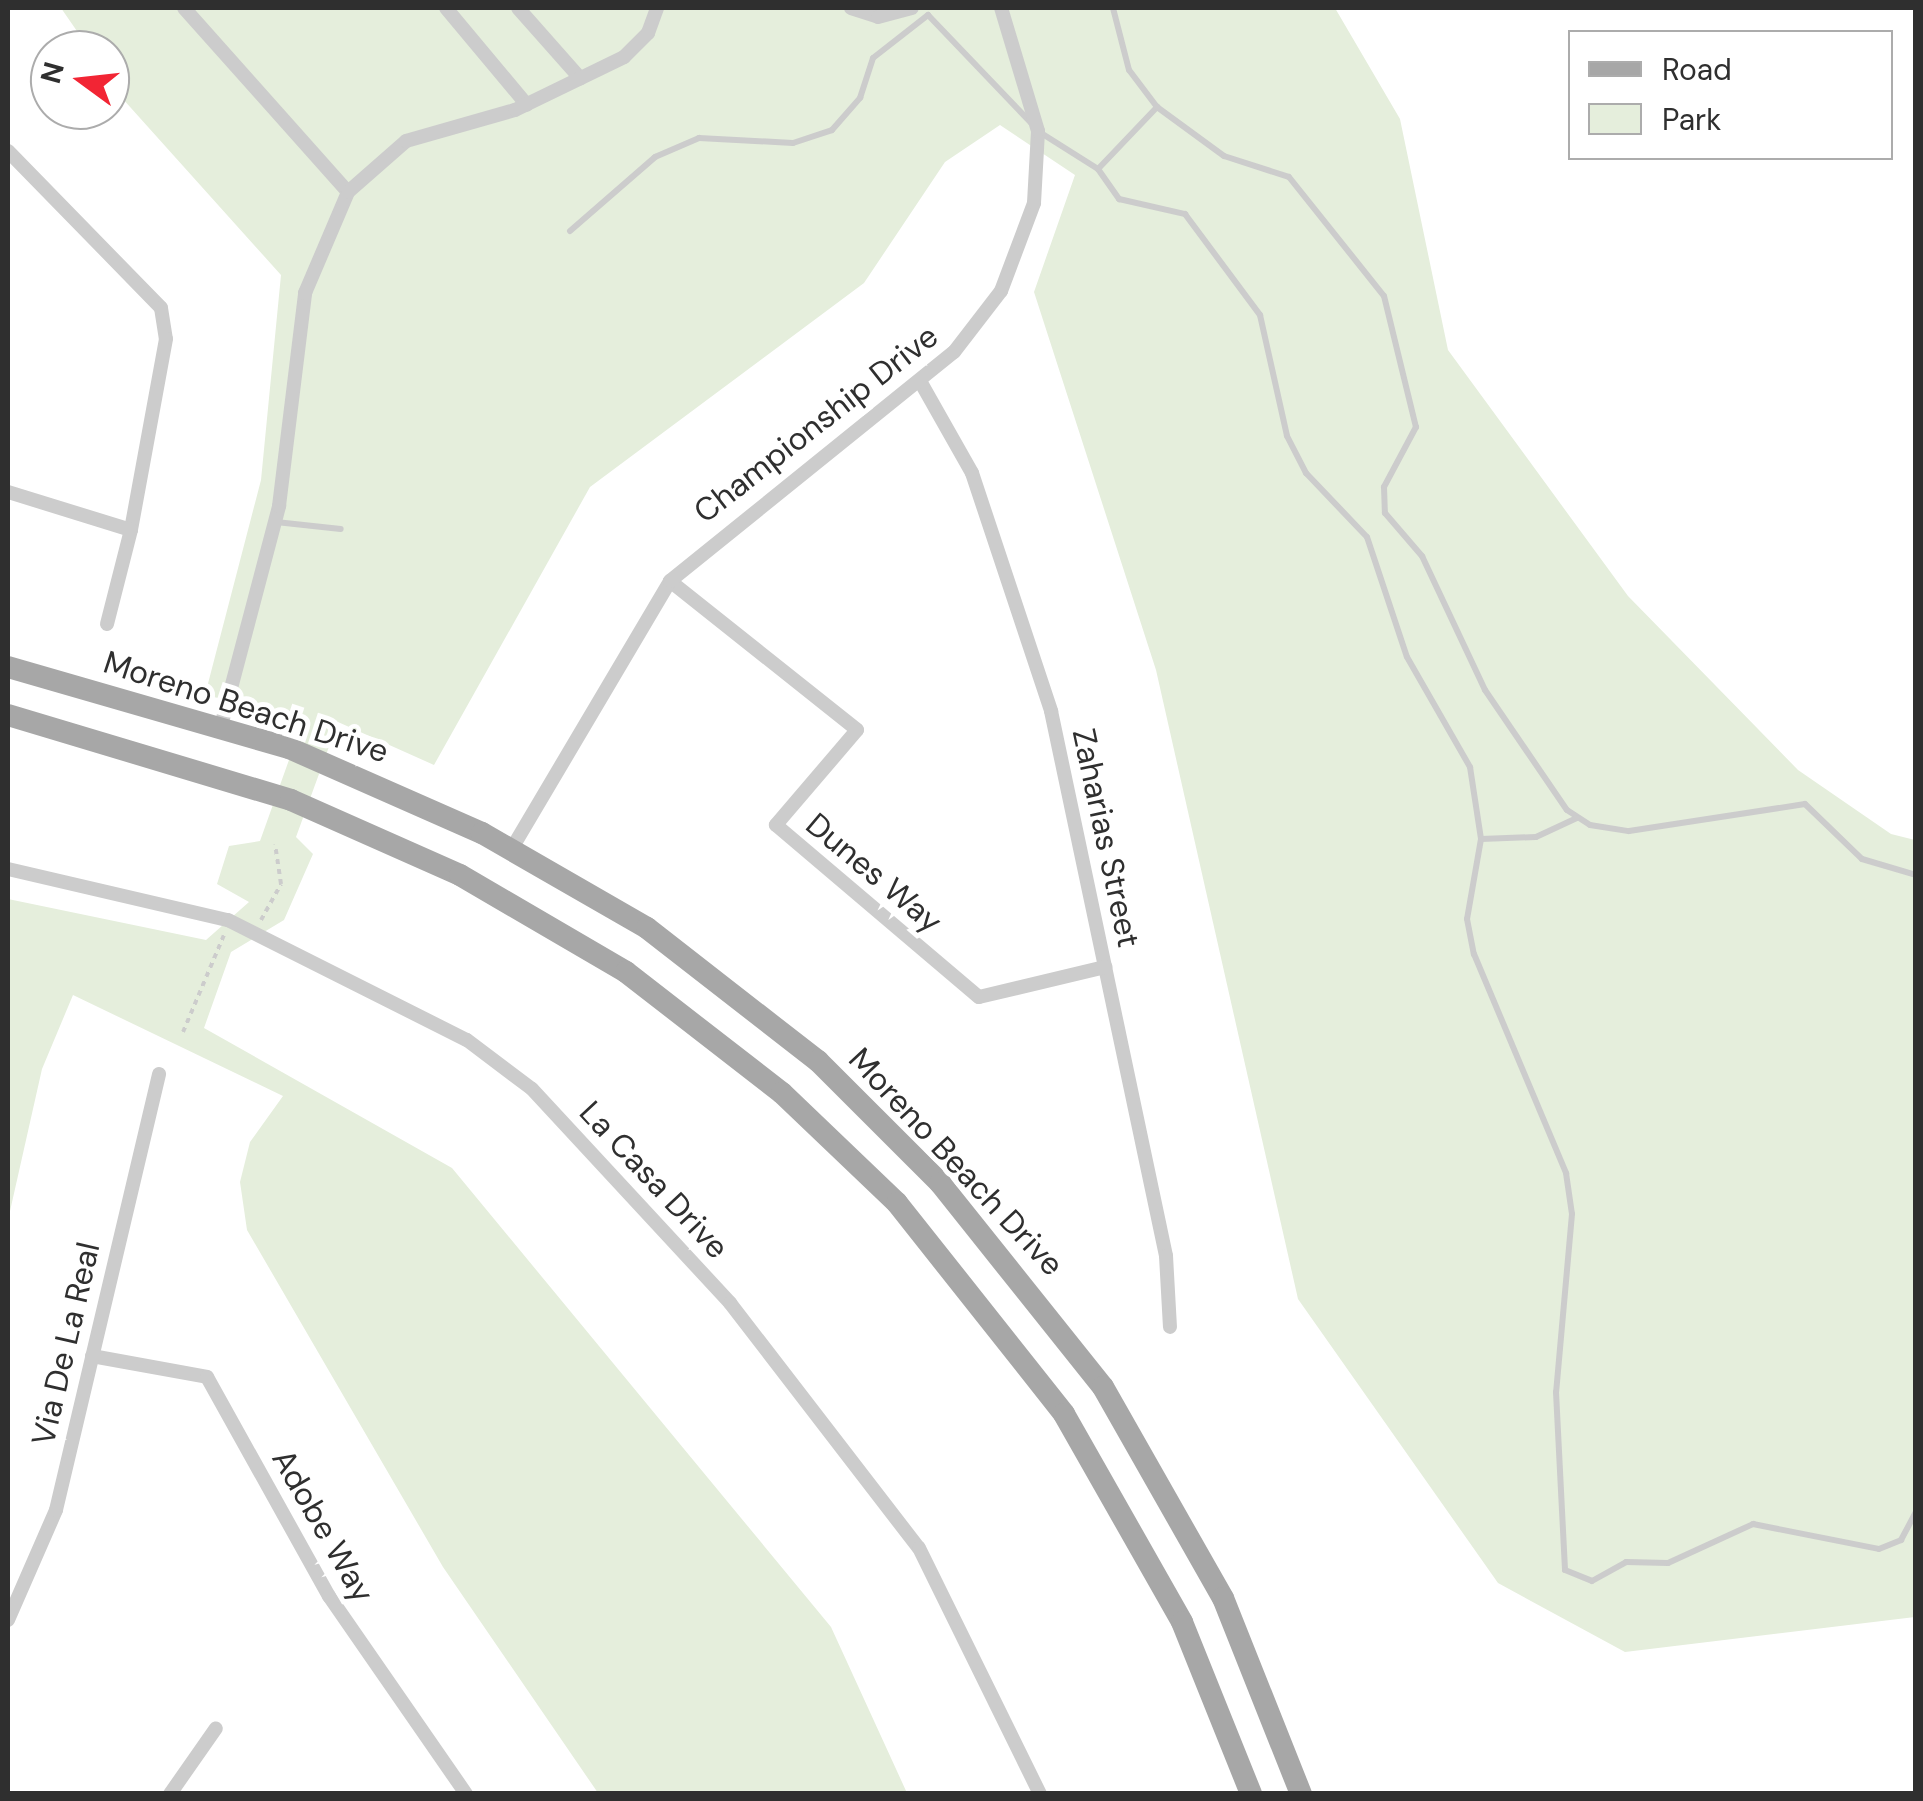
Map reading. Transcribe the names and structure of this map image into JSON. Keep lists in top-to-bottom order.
{
  "streets": {
    "main road": ["Moreno Beach Drive"],
    "street": [
      "Championship Drive",
      "Zaharias Street",
      "Dunes Way",
      "La Casa Drive",
      "Via De La Real",
      "Adobe Way"
    ]
  },
  "crossings": [
    ["Championship Drive", "Moreno Beach Drive"],
    ["Championship Drive", "Zaharias Street"],
    ["Championship Drive", "Dunes Way"],
    ["Zaharias Street", "Dunes Way"],
    ["Via De La Real", "Adobe Way"]
  ],
  "legend": ["Road", "Park"],
  "north": "left"
}
